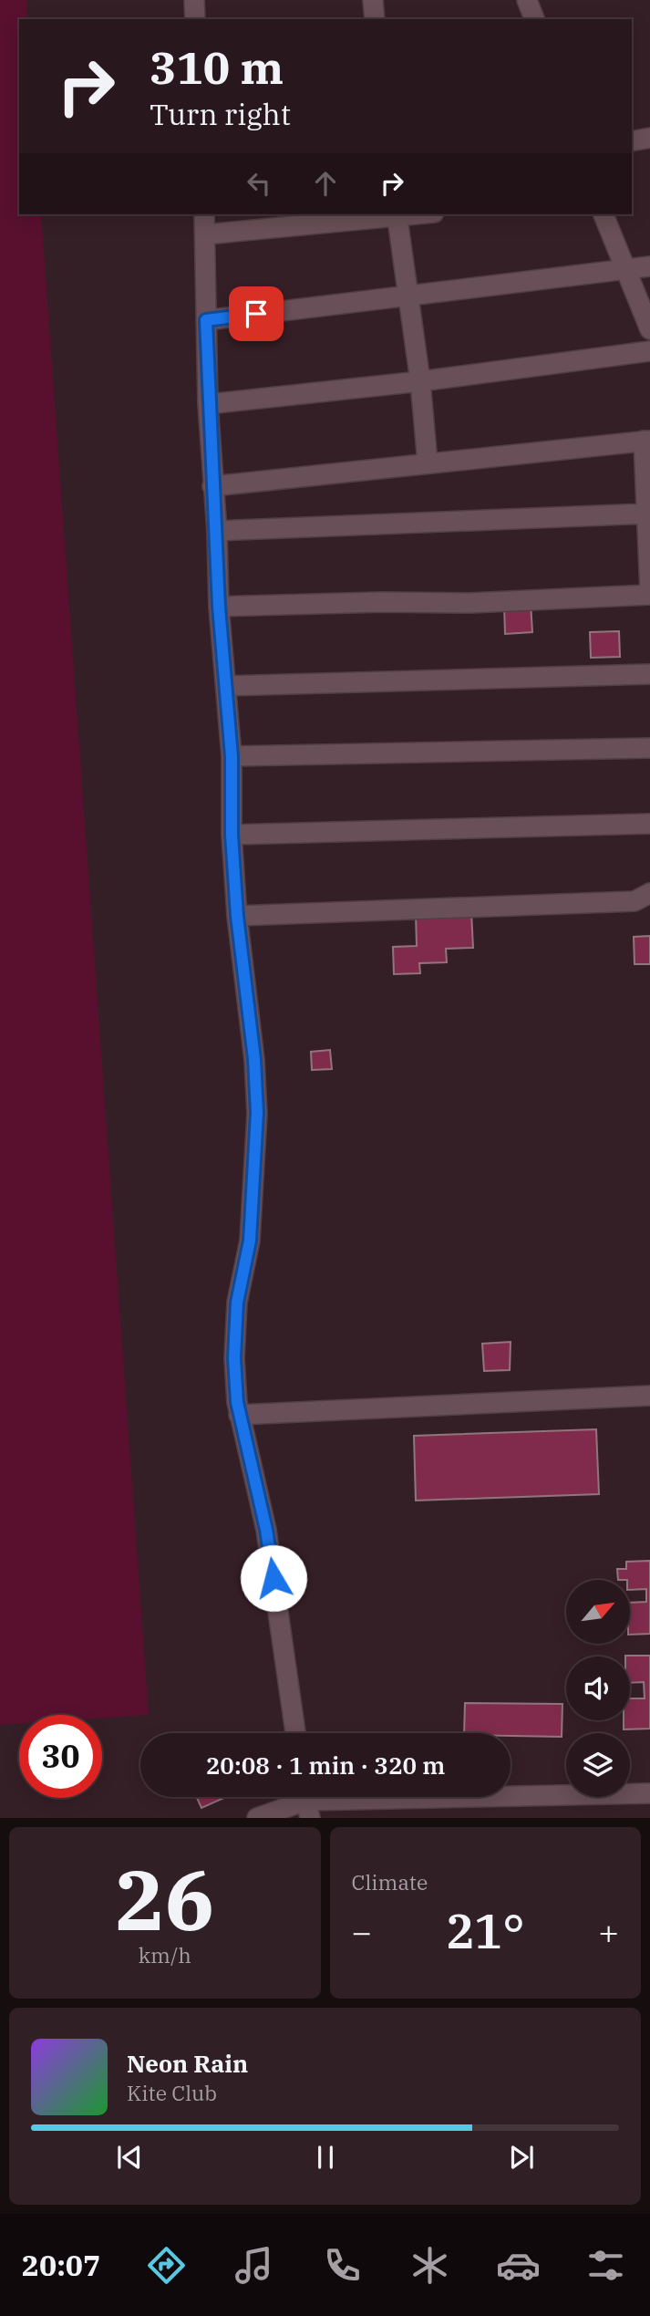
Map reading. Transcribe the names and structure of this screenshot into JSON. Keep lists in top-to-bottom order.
{
  "north": "top right",
  "page": {
    "turn": ["310 m", "Turn right"],
    "limit": "30",
    "trip": "20:08 · 1 min · 320 m",
    "tile": [
      ["26", "km/h"],
      "Climate"
    ],
    "heat": ["−", "21°", "+"],
    "song": ["Neon Rain", "Kite Club"],
    "tabs": "20:07"
  }
}
